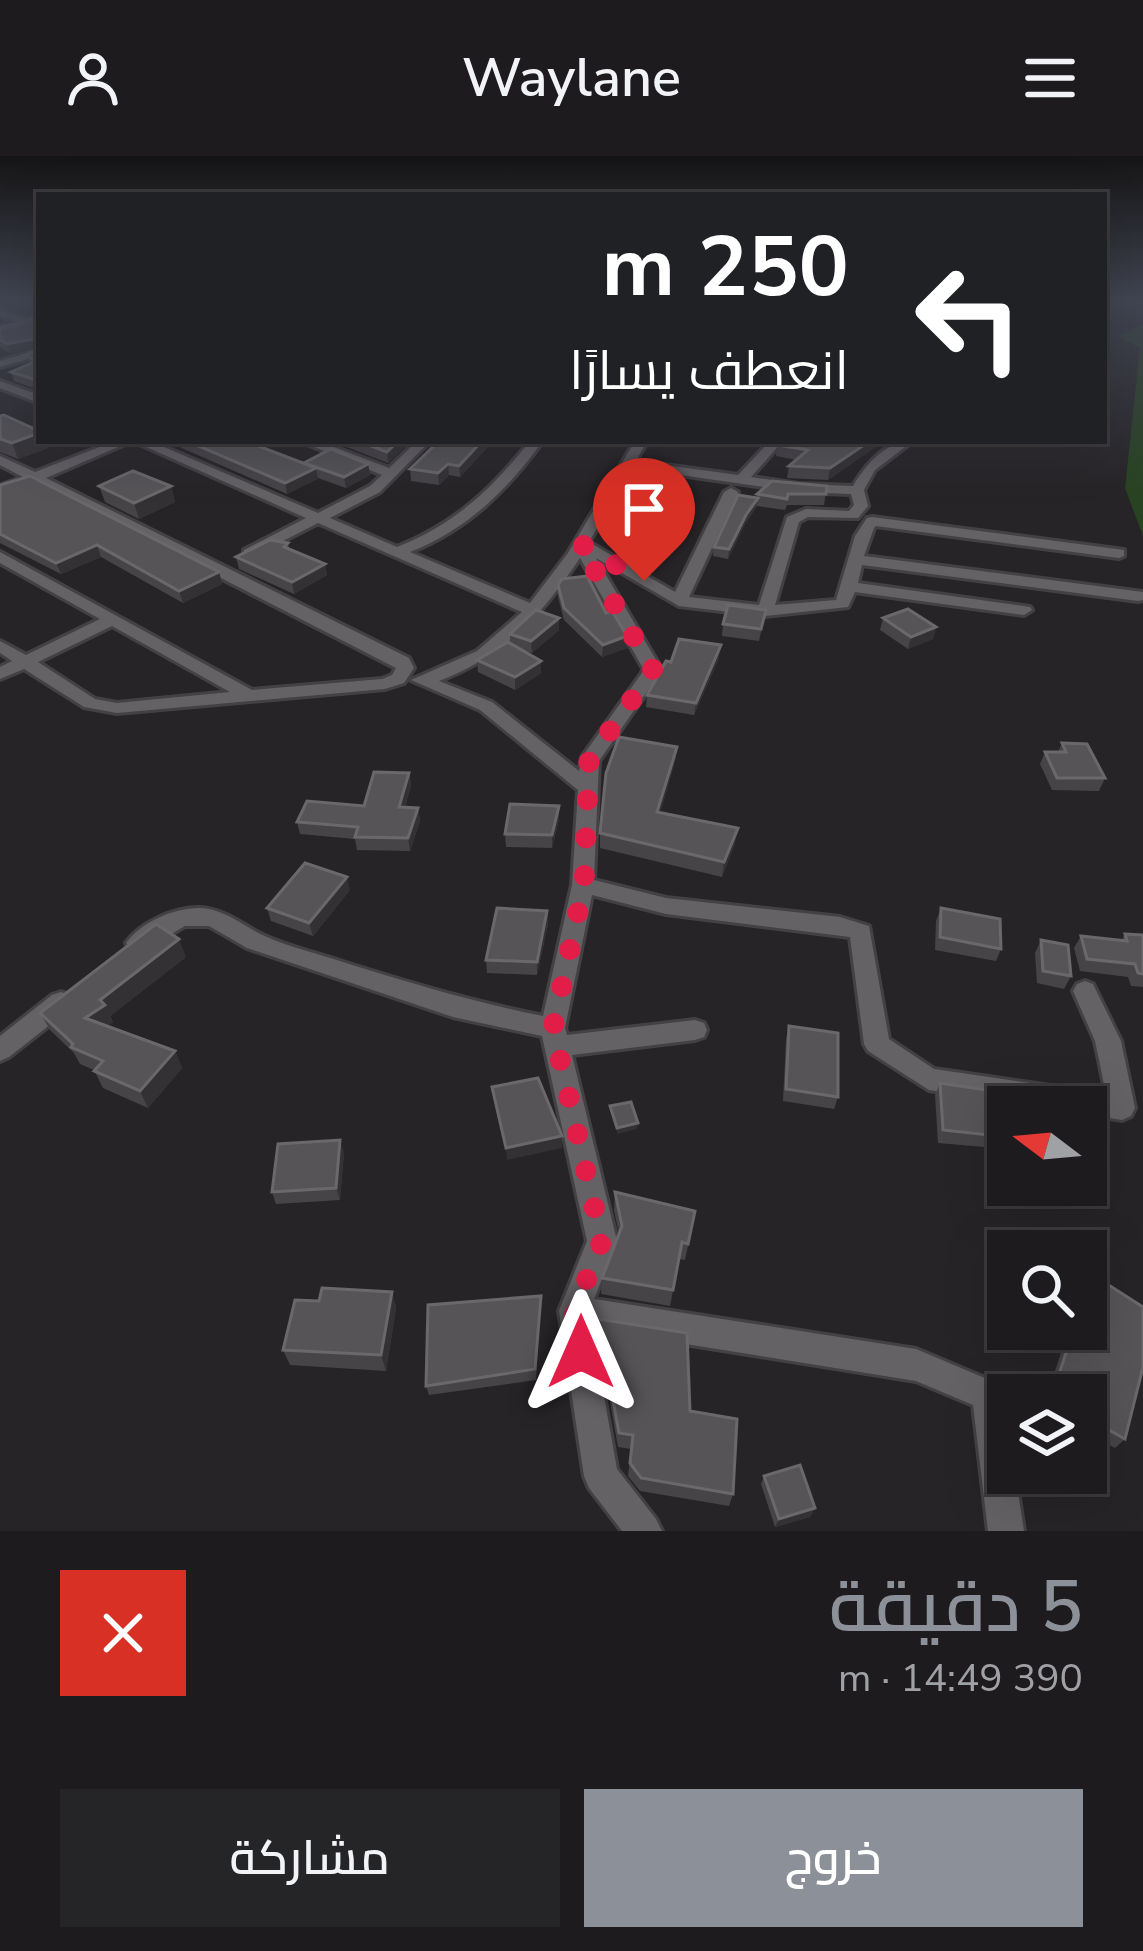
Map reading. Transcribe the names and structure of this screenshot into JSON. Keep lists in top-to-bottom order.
{
  "north": "left",
  "page": {
    "header": "Waylane",
    "turn": ["250 m", "انعطف يسارًا"],
    "heading": ["5 دقيقة", "390 m · 14:49"],
    "buttons": ["خروج", "مشاركة"]
  }
}
